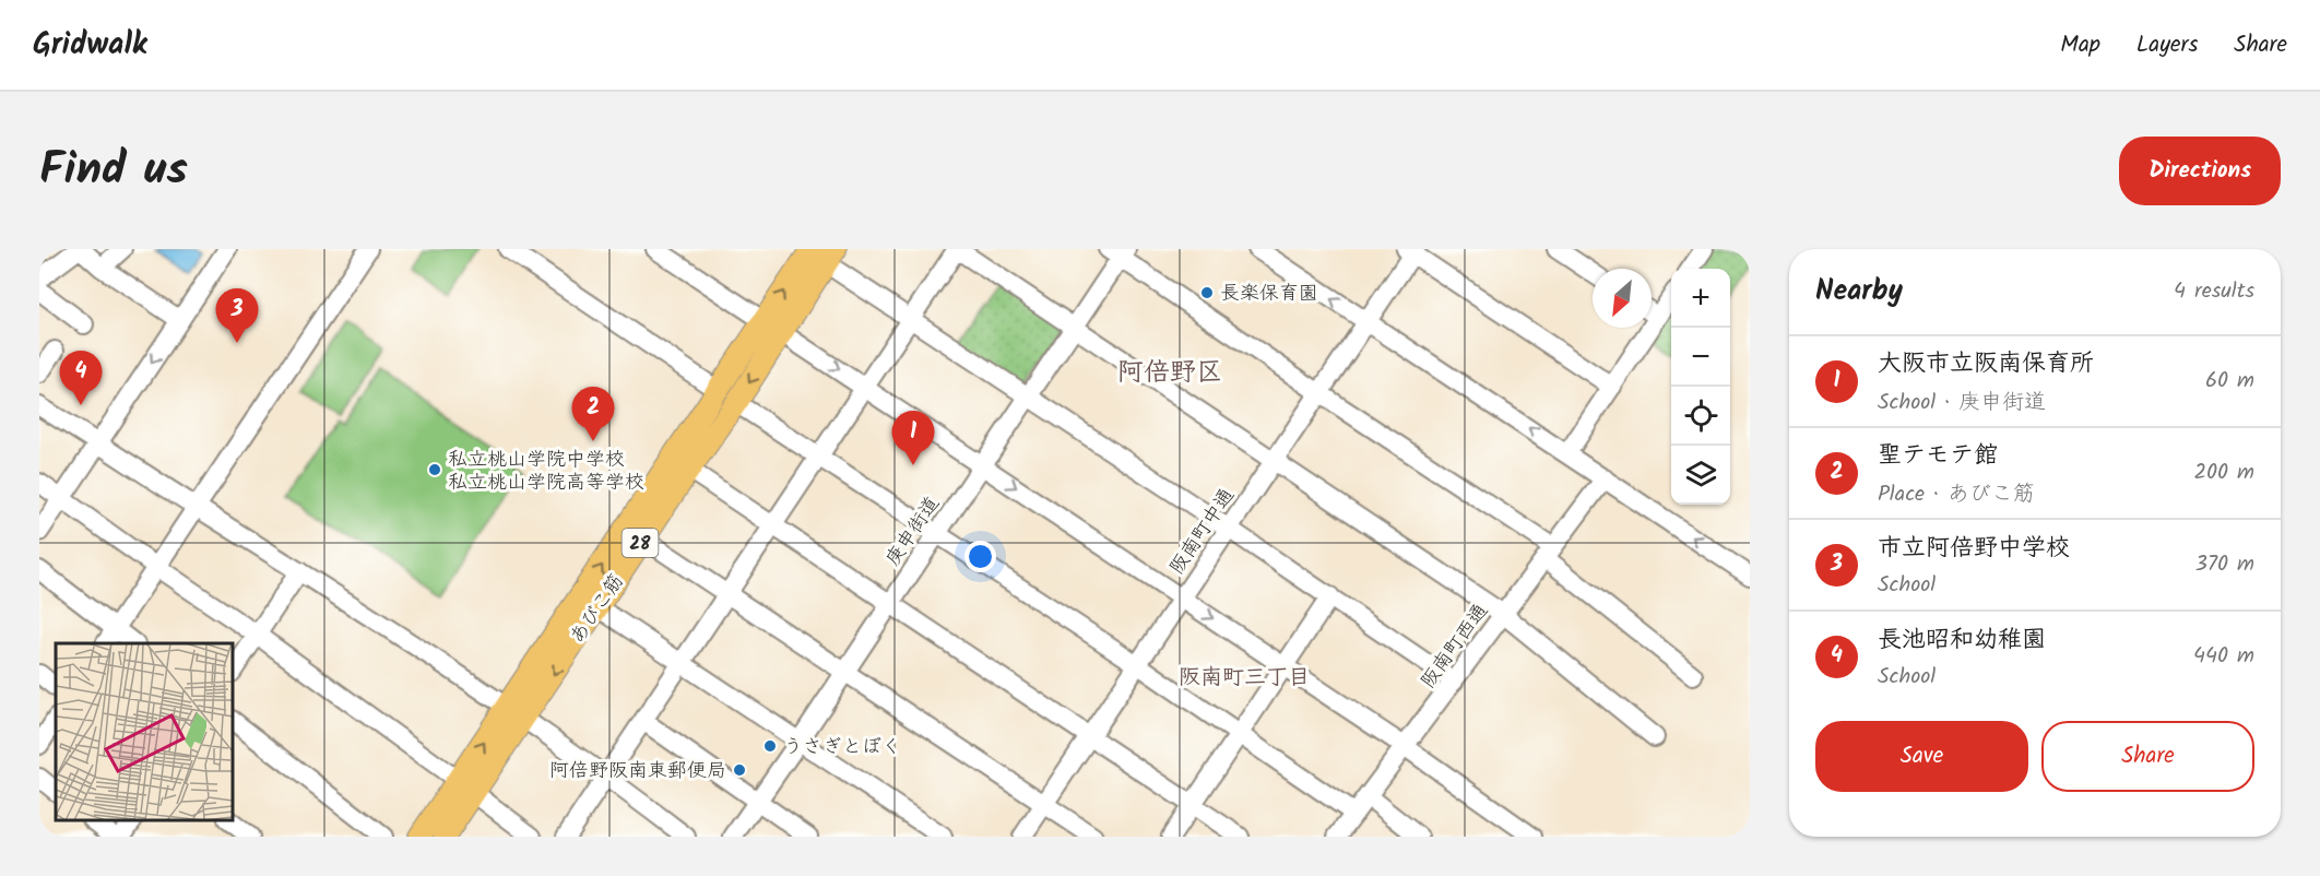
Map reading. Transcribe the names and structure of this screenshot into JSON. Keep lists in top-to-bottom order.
{
  "streets": {
    "main road": ["28", "あびこ筋"],
    "street": ["庚申街道", "阪南町中通", "阪南町西通"]
  },
  "districts": ["阿倍野区", "阪南町三丁目"],
  "places": [
    "長楽保育園",
    "私立桃山学院中学校 私立桃山学院高等学校",
    "うさぎとぼく",
    "阿倍野阪南東郵便局"
  ],
  "north": "bottom left",
  "page": {
    "header": "Gridwalk",
    "nav": ["Map", "Layers", "Share"],
    "title": "Find us",
    "buttons": [
      "Directions",
      ["Save", "Share"]
    ],
    "heading": ["Nearby", "4 results"],
    "map_buttons": ["+", "−"],
    "pins": [
      "3",
      "4",
      "2",
      "1"
    ],
    "list": [
      {
        "mark": "1",
        "name": "大阪市立阪南保育所",
        "note": "School · 庚申街道",
        "value": "60 m"
      },
      {
        "mark": "2",
        "name": "聖テモテ館",
        "note": "Place · あびこ筋",
        "value": "200 m"
      },
      {
        "mark": "3",
        "name": "市立阿倍野中学校",
        "note": "School",
        "value": "370 m"
      },
      {
        "mark": "4",
        "name": "長池昭和幼稚園",
        "note": "School",
        "value": "440 m"
      }
    ]
  }
}
